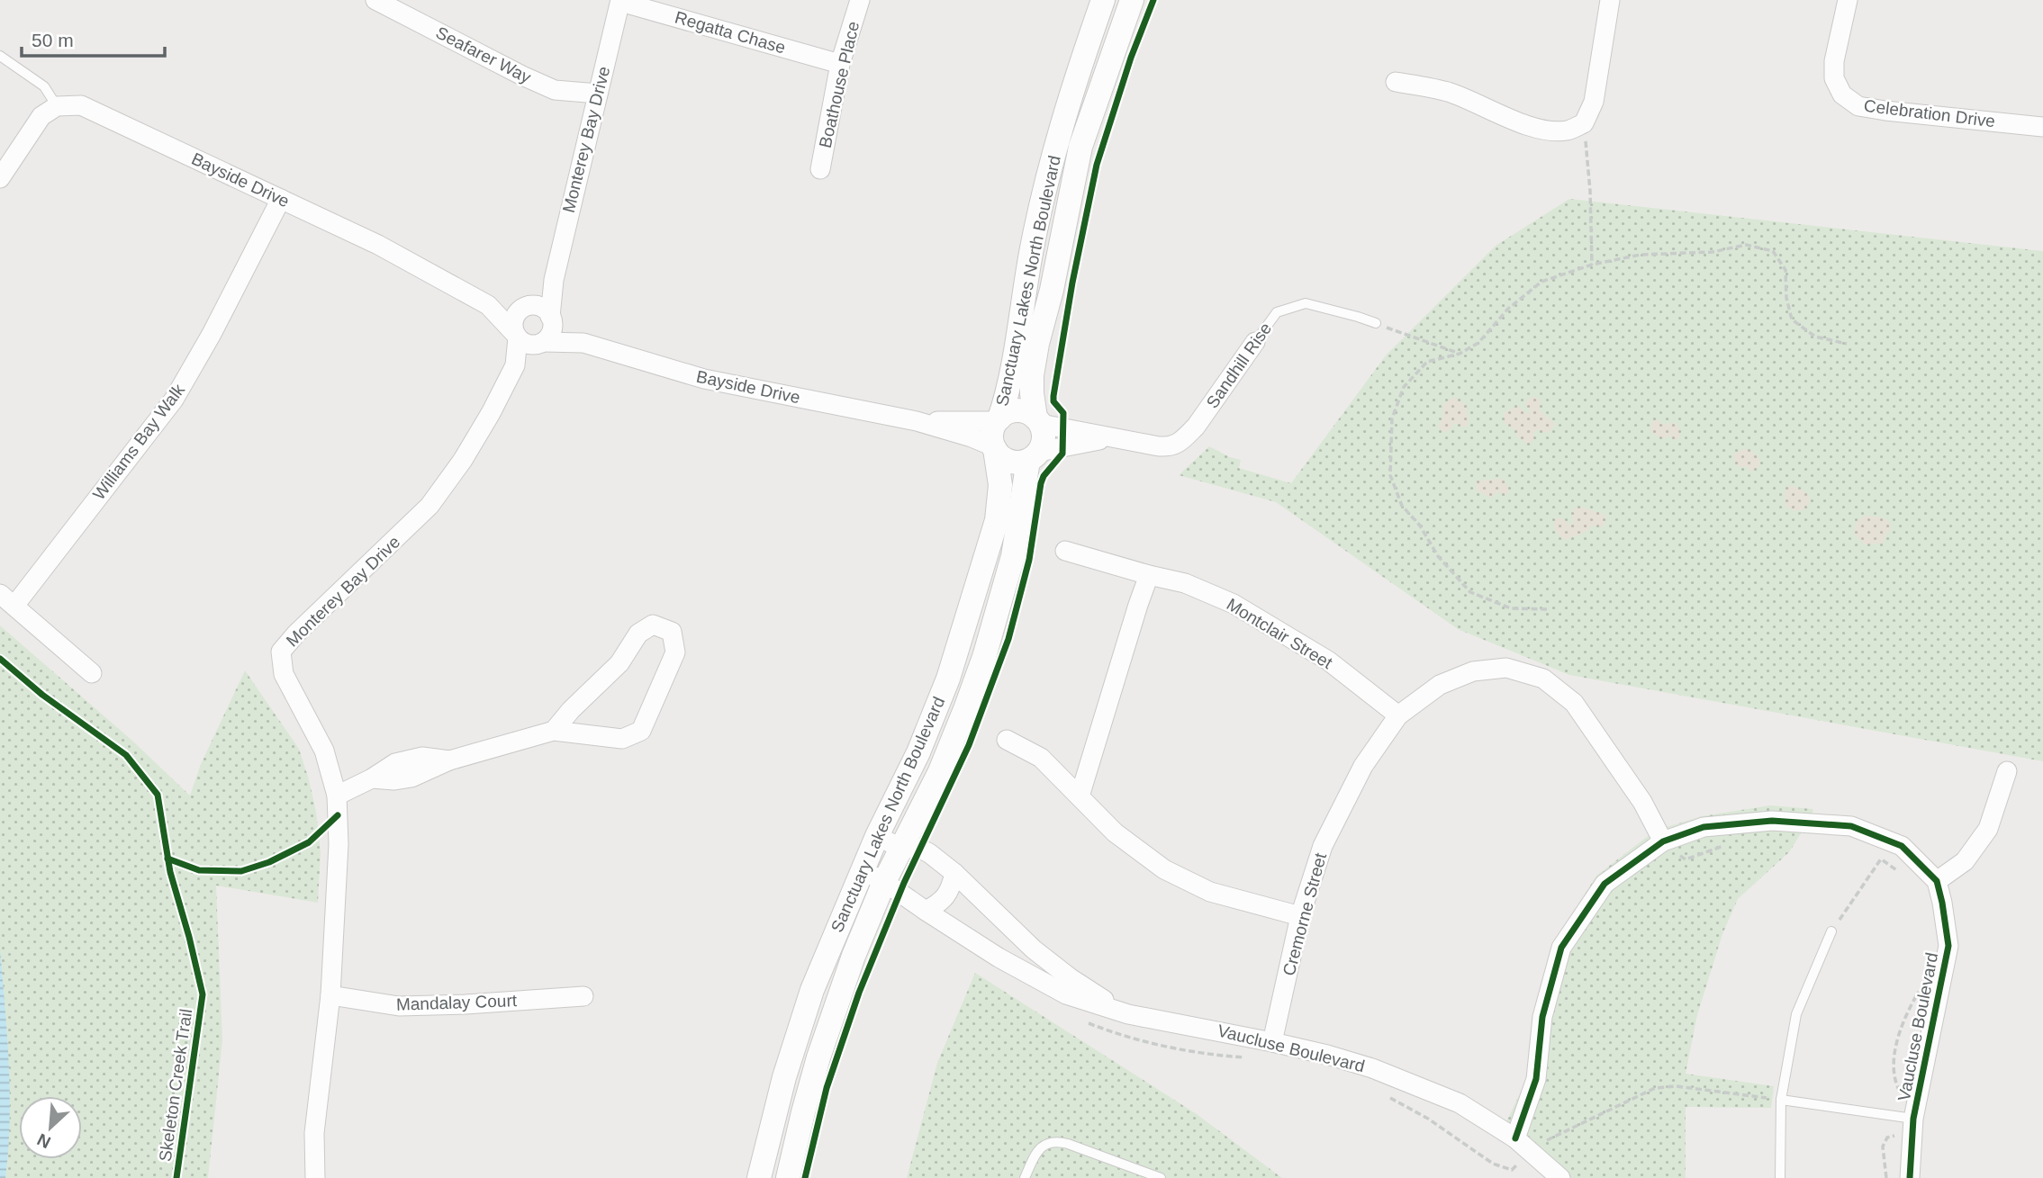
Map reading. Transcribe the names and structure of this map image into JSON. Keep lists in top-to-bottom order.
{
  "streets": {
    "street": [
      "Regatta Chase",
      "Seafarer Way",
      "Boathouse Place",
      "Celebration Drive",
      "Monterey Bay Drive",
      "Bayside Drive",
      "Sanctuary Lakes North Boulevard",
      "Sandhill Rise",
      "Williams Bay Walk",
      "Montclair Street",
      "Cremorne Street",
      "Mandalay Court",
      "Vaucluse Boulevard"
    ],
    "cycle path": ["Skeleton Creek Trail"]
  },
  "crossings": [
    ["Regatta Chase", "Boathouse Place"],
    ["Regatta Chase", "Monterey Bay Drive"],
    ["Seafarer Way", "Monterey Bay Drive"],
    ["Monterey Bay Drive", "Bayside Drive"],
    ["Monterey Bay Drive", "Mandalay Court"],
    ["Bayside Drive", "Sanctuary Lakes North Boulevard"],
    ["Bayside Drive", "Sandhill Rise"],
    ["Bayside Drive", "Williams Bay Walk"],
    ["Sanctuary Lakes North Boulevard", "Sandhill Rise"],
    ["Sanctuary Lakes North Boulevard", "Vaucluse Boulevard"],
    ["Montclair Street", "Cremorne Street"],
    ["Cremorne Street", "Vaucluse Boulevard"]
  ],
  "scale_bar": "50 m",
  "north": "bottom left"
}
